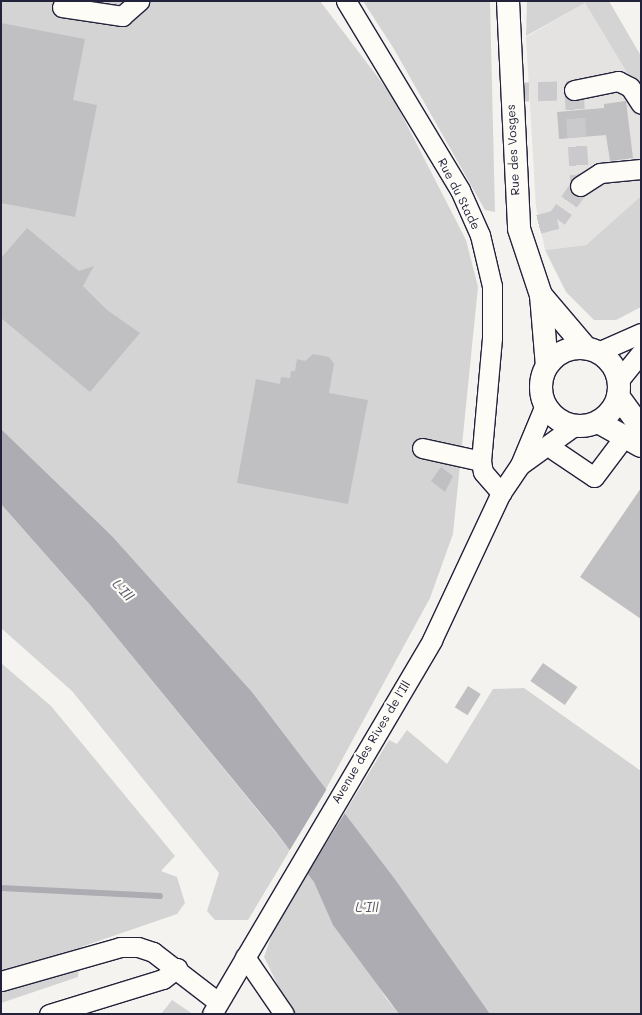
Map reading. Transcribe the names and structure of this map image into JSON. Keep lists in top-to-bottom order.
{
  "streets": {
    "main road": ["Rue des Vosges"],
    "street": ["Rue du Stade", "Avenue des Rives de l'Ill"]
  },
  "crossings": [
    ["Rue des Vosges", "Avenue des Rives de l'Ill"]
  ],
  "water": ["L'Ill"]
}
